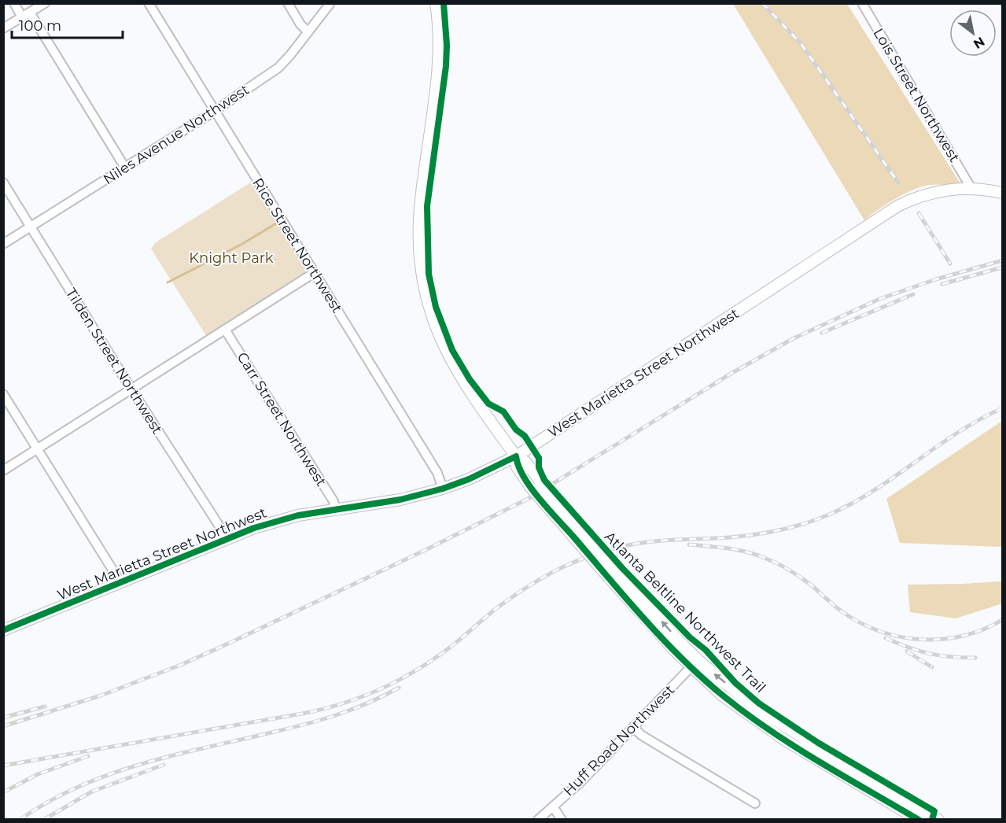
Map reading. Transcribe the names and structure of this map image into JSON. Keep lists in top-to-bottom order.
{
  "streets": {
    "main road": ["West Marietta Street Northwest"],
    "street": [
      "Lois Street Northwest",
      "Niles Avenue Northwest",
      "Rice Street Northwest",
      "Tilden Street Northwest",
      "Carr Street Northwest",
      "Huff Road Northwest"
    ],
    "cycle path": ["Atlanta Beltline Northwest Trail"]
  },
  "crossings": [
    ["Lois Street Northwest", "West Marietta Street Northwest"],
    ["Niles Avenue Northwest", "Rice Street Northwest"],
    ["Niles Avenue Northwest", "Tilden Street Northwest"],
    ["Rice Street Northwest", "West Marietta Street Northwest"],
    ["Tilden Street Northwest", "West Marietta Street Northwest"],
    ["West Marietta Street Northwest", "Carr Street Northwest"]
  ],
  "parks": ["Knight Park"],
  "scale_bar": "100 m",
  "north": "bottom right"
}
